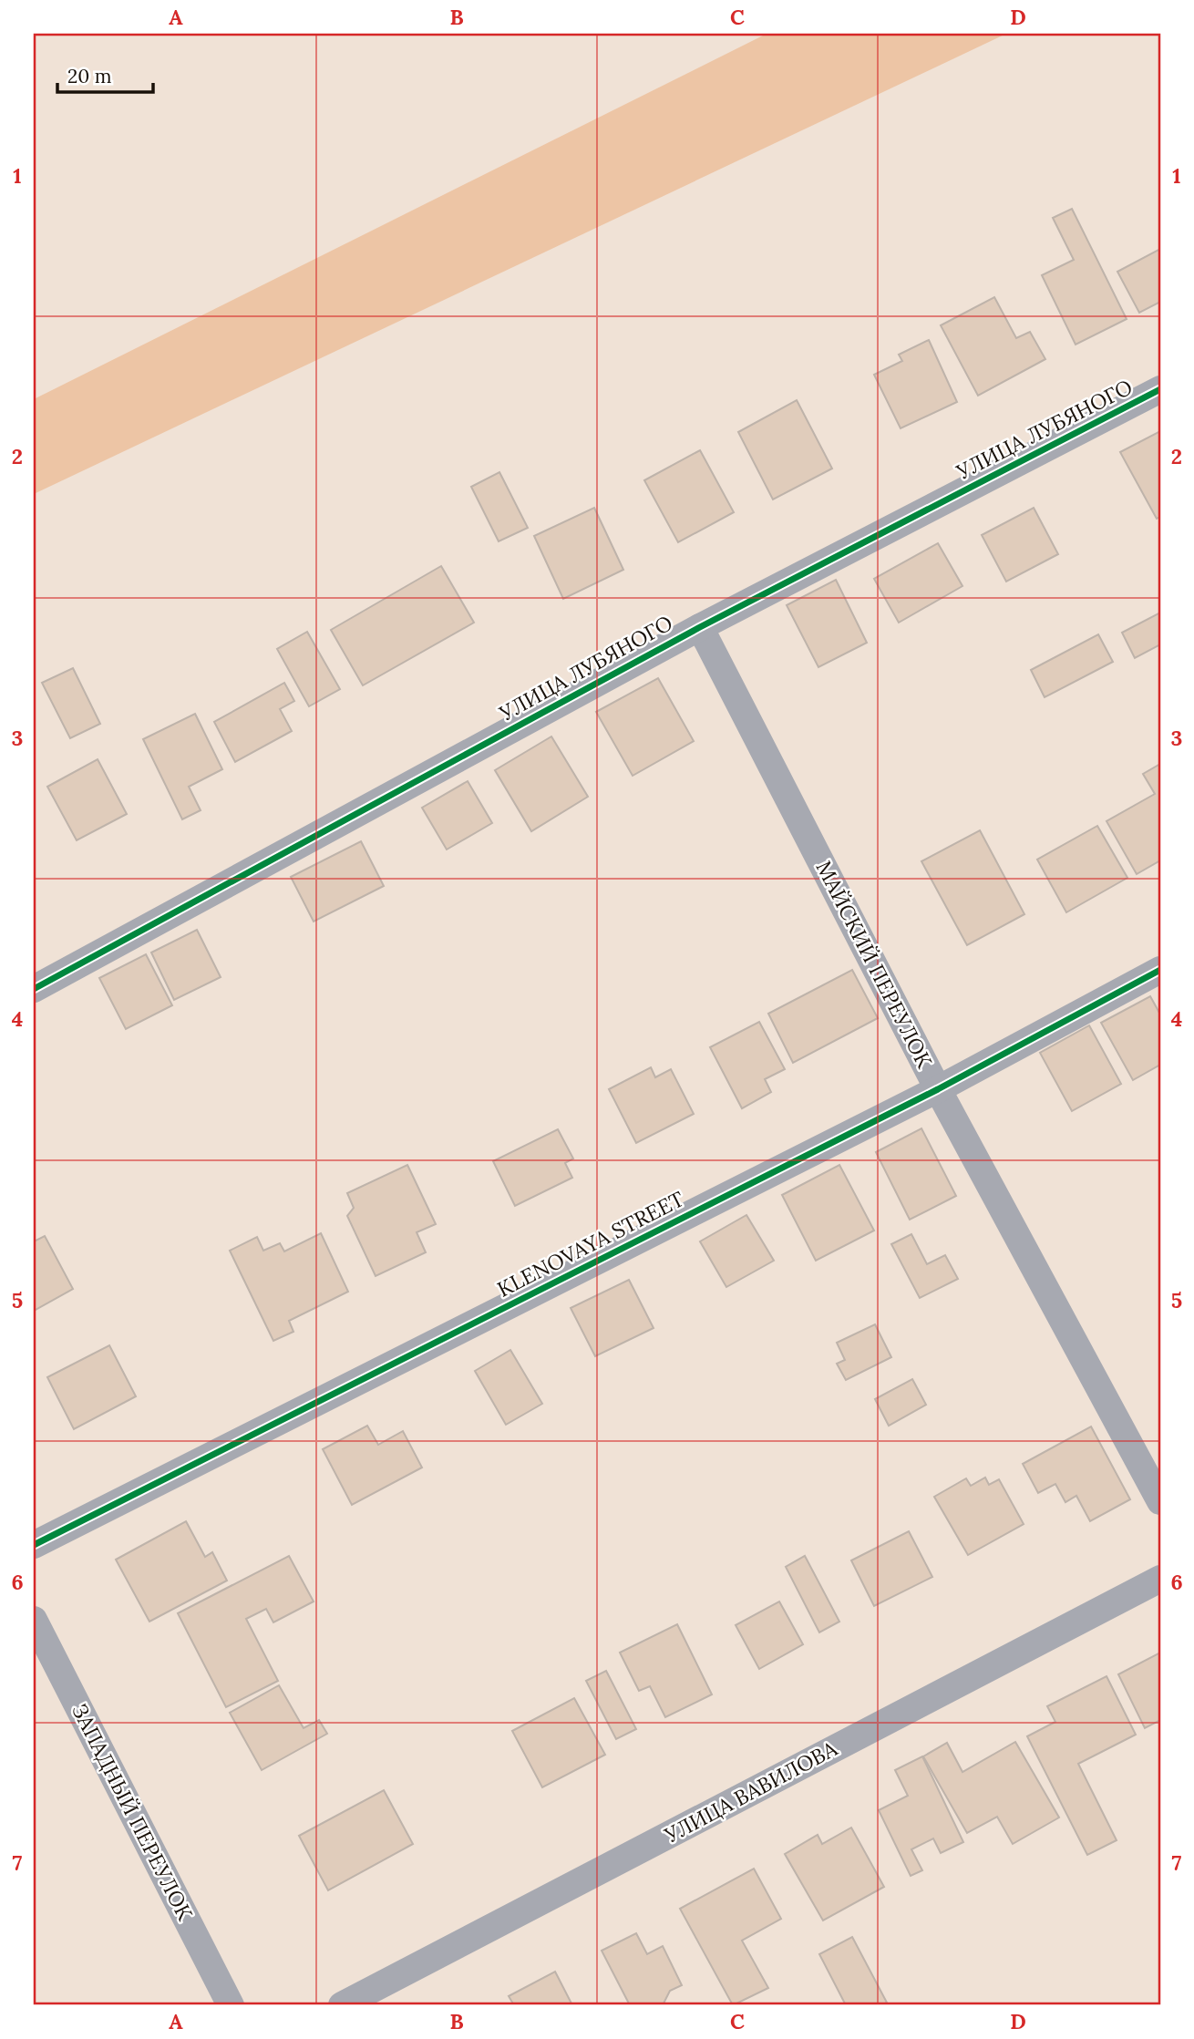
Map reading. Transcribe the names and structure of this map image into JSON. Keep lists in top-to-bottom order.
{
  "streets": {
    "street": [
      "УЛИЦА ЛУБЯНОГО",
      "МАЙСКИЙ ПЕРЕУЛОК",
      "KLENOVAYA STREET",
      "УЛИЦА ВАВИЛОВА",
      "ЗАПАДНЫЙ ПЕРЕУЛОК"
    ]
  },
  "crossings": [
    ["УЛИЦА ЛУБЯНОГО", "МАЙСКИЙ ПЕРЕУЛОК"],
    ["МАЙСКИЙ ПЕРЕУЛОК", "KLENOVAYA STREET"]
  ],
  "scale_bar": "20 m",
  "grid": {
    "columns": [
      "A",
      "B",
      "C",
      "D"
    ],
    "rows": [
      "1",
      "2",
      "3",
      "4",
      "5",
      "6",
      "7"
    ]
  }
}
